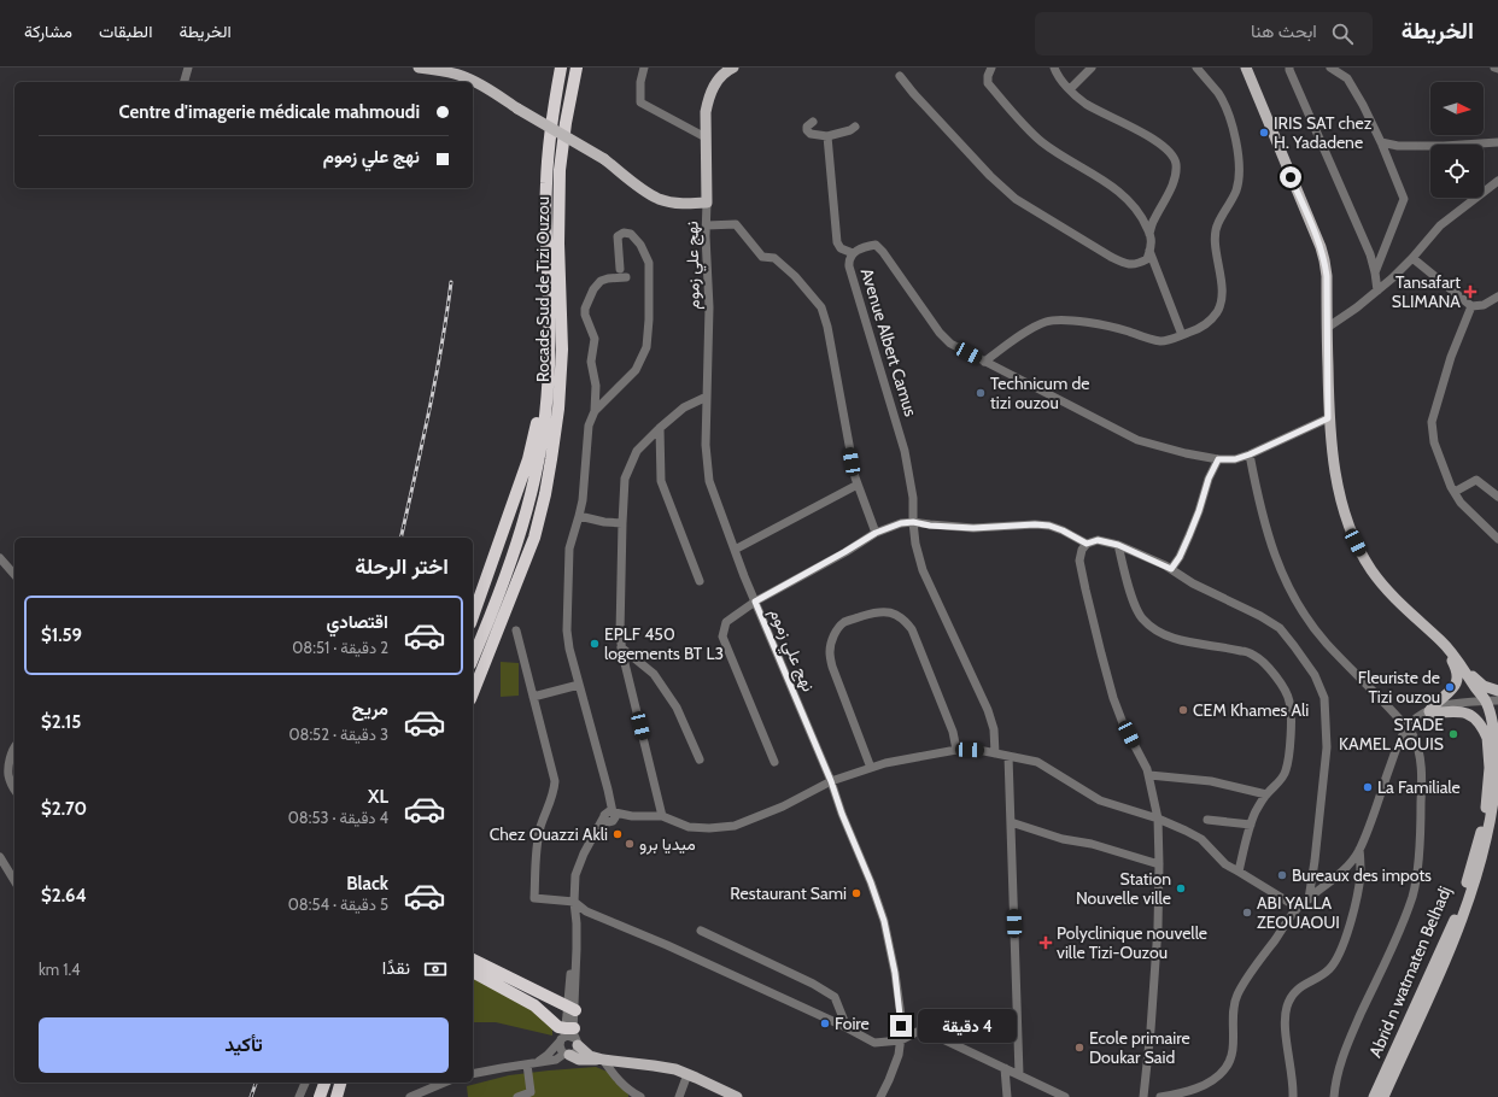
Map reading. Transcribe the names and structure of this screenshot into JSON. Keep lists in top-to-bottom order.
{
  "streets": {
    "highway": ["Rocade Sud de Tizi Ouzou"],
    "main road": ["Abrid n watmaten Belhadj"],
    "street": ["نهج علي زموم", "Avenue Albert Camus"]
  },
  "places": {
    "other": [
      "IRIS SAT chez H. Yadadene",
      "Technicum de tizi ouzou",
      "EPLF 450 logements BT L3",
      "Fleuriste de Tizi ouzou",
      "CEM Khames Ali",
      "STADE KAMEL AOUIS",
      "La Familiale",
      "Chez Ouazzi Akli",
      "ميديا برو",
      "Bureaux des impots",
      "Station Nouvelle ville",
      "Restaurant Sami",
      "ABI YALLA ZEOUAOUI",
      "Foire",
      "Ecole primaire Doukar Said"
    ],
    "health": ["Tansafart SLIMANA", "Polyclinique nouvelle ville Tizi-Ouzou"]
  },
  "north": "right",
  "page": {
    "header": "الخريطة",
    "search": "ابحث هنا",
    "nav": ["الخريطة", "الطبقات", "مشاركة"],
    "banner": ["Centre d'imagerie médicale mahmoudi", "نهج علي زموم"],
    "heading": "اختر الرحلة",
    "list": [
      {
        "name": "اقتصادي",
        "note": "2 دقيقة · 08:51",
        "value": "$1.59"
      },
      {
        "name": "مريح",
        "note": "3 دقيقة · 08:52",
        "value": "$2.15"
      },
      {
        "name": "XL",
        "note": "4 دقيقة · 08:53",
        "value": "$2.70"
      },
      {
        "name": "Black",
        "note": "5 دقيقة · 08:54",
        "value": "$2.64"
      }
    ],
    "pay": ["نقدًا", "1.4 km"],
    "buttons": "تأكيد",
    "bubble": "4 دقيقة"
  }
}
